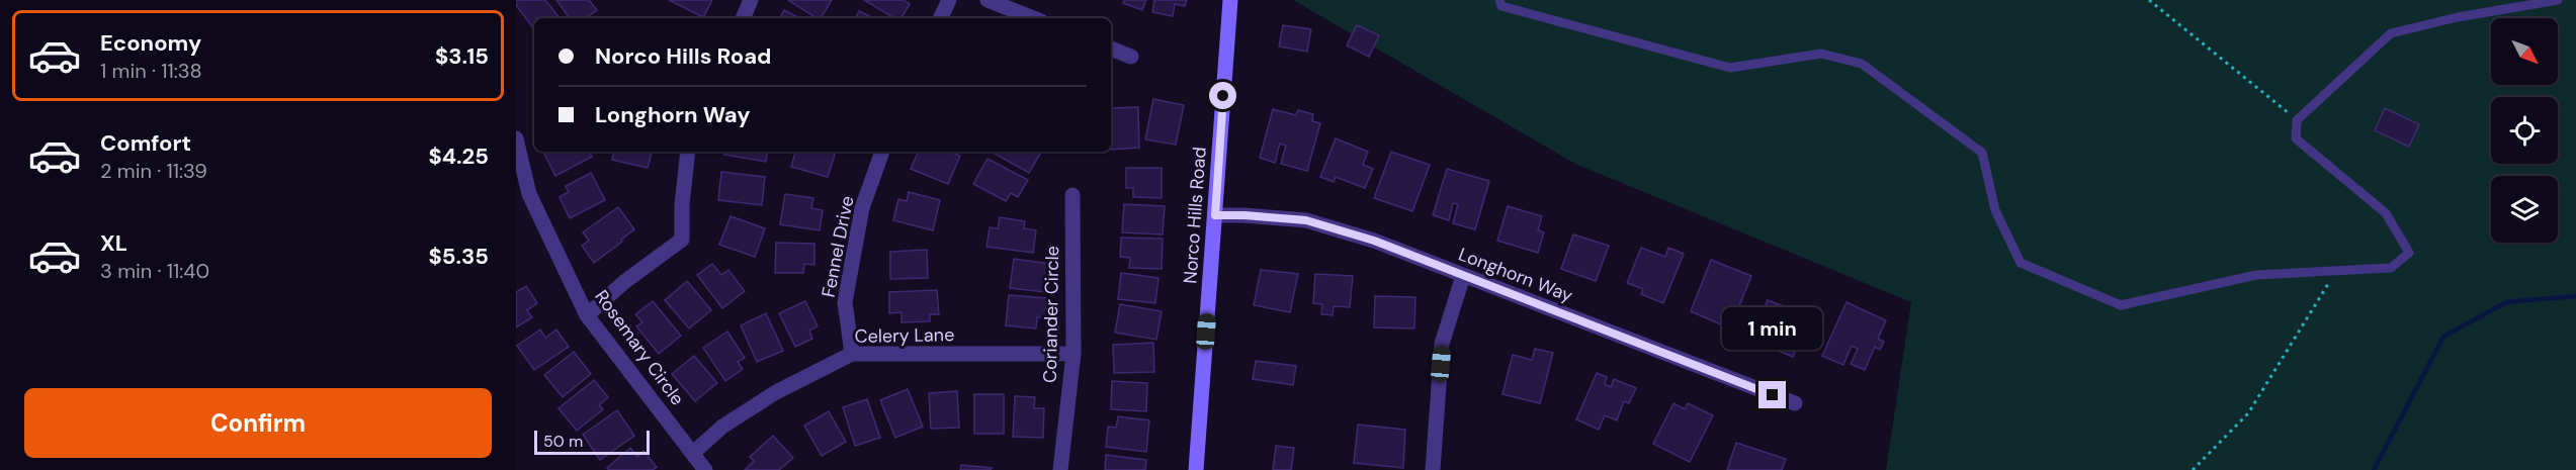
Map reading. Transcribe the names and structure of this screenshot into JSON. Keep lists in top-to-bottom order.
{
  "streets": {
    "street": [
      "Norco Hills Road",
      "Fennel Drive",
      "Longhorn Way",
      "Coriander Circle",
      "Celery Lane",
      "Rosemary Circle"
    ]
  },
  "crossings": [
    ["Norco Hills Road", "Longhorn Way"],
    ["Fennel Drive", "Celery Lane"],
    ["Coriander Circle", "Celery Lane"],
    ["Celery Lane", "Rosemary Circle"]
  ],
  "scale_bar": "50 m",
  "north": "bottom right",
  "page": {
    "list": [
      {
        "name": "Economy",
        "note": "1 min · 11:38",
        "value": "$3.15"
      },
      {
        "name": "Comfort",
        "note": "2 min · 11:39",
        "value": "$4.25"
      },
      {
        "name": "XL",
        "note": "3 min · 11:40",
        "value": "$5.35"
      }
    ],
    "banner": ["Norco Hills Road", "Longhorn Way"],
    "bubble": "1 min",
    "buttons": "Confirm",
    "scale": "50 m"
  }
}
